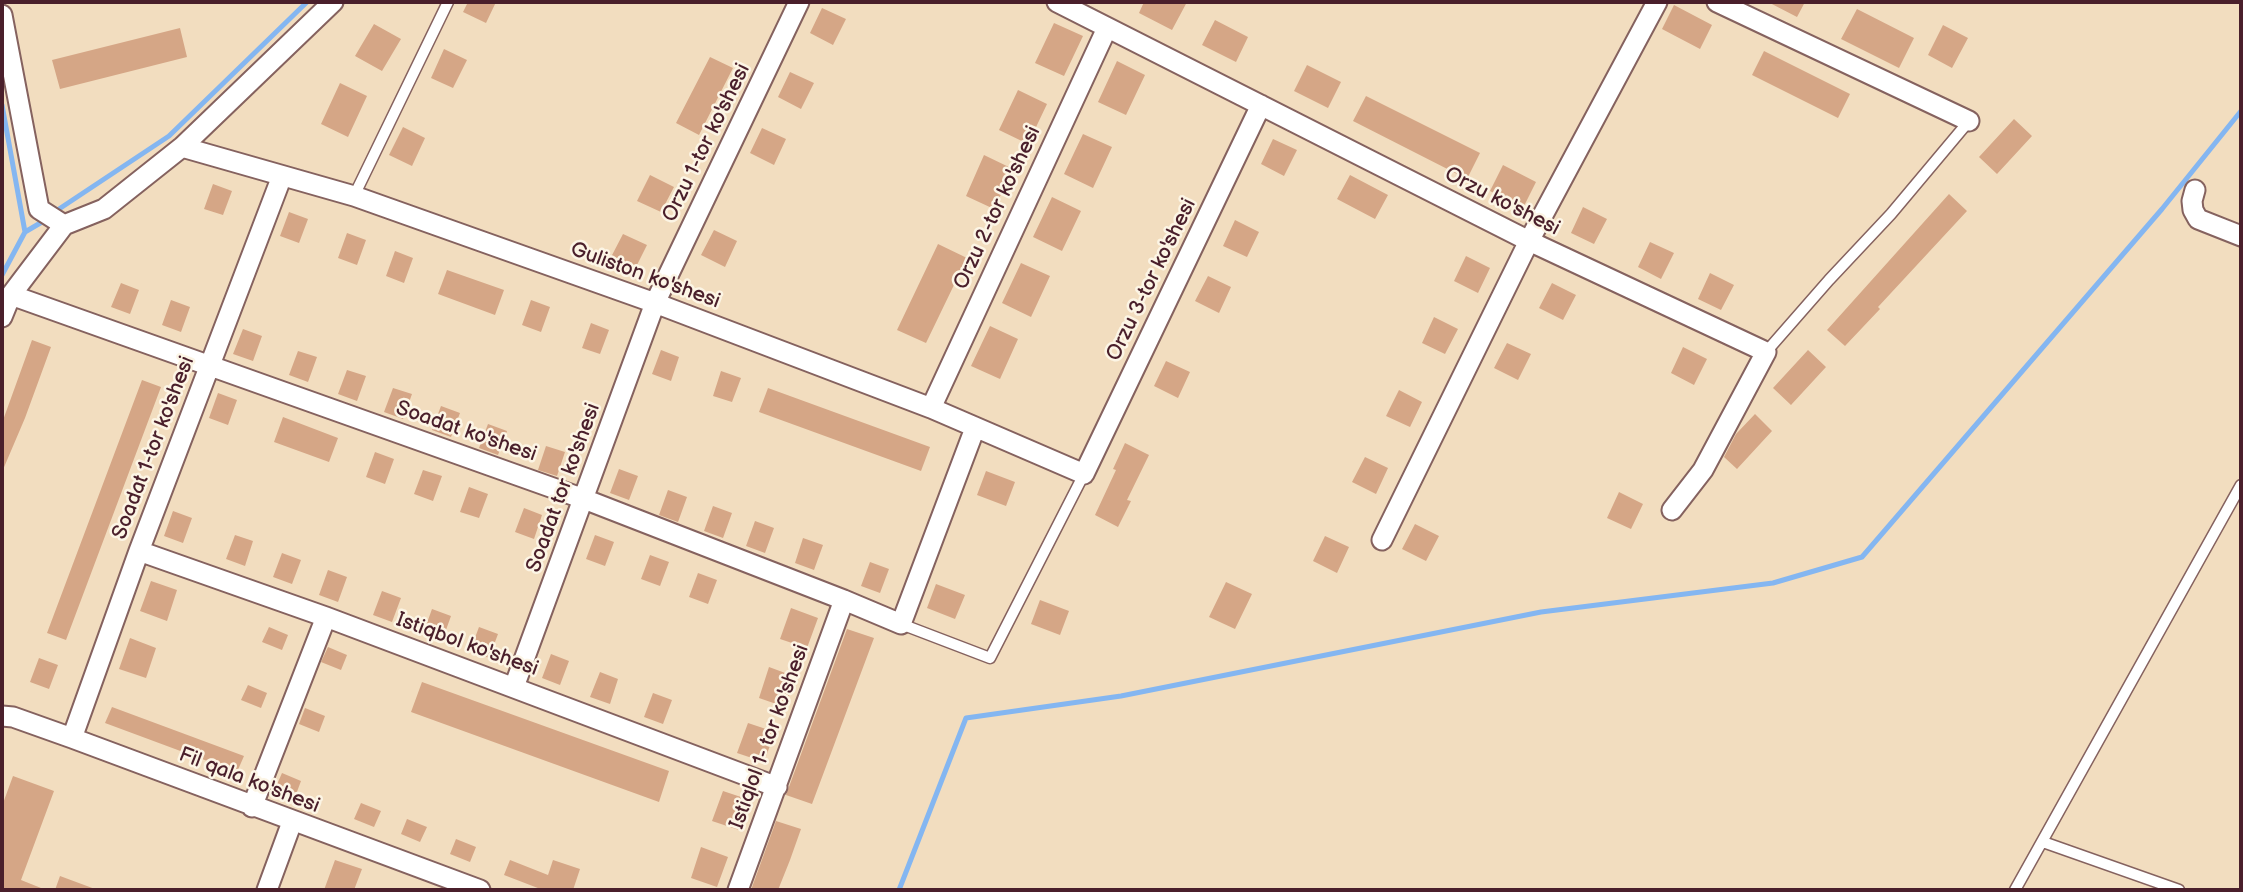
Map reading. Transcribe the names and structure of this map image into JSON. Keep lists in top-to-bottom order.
{
  "streets": {
    "street": [
      "Orzu 1-tor ko'shesi",
      "Orzu ko'shesi",
      "Orzu 2-tor ko'shesi",
      "Guliston ko'shesi",
      "Orzu 3-tor ko'shesi",
      "Soadat ko'shesi",
      "Soadat 1-tor ko'shesi",
      "Soadat tor ko'shesi",
      "Istiqbol ko'shesi",
      "Istiqlol 1- tor ko'shesi",
      "Fil qala ko'shesi"
    ]
  },
  "crossings": [
    ["Orzu 1-tor ko'shesi", "Guliston ko'shesi"],
    ["Orzu 1-tor ko'shesi", "Soadat tor ko'shesi"],
    ["Orzu ko'shesi", "Orzu 2-tor ko'shesi"],
    ["Orzu ko'shesi", "Orzu 3-tor ko'shesi"],
    ["Orzu 2-tor ko'shesi", "Guliston ko'shesi"],
    ["Guliston ko'shesi", "Orzu 3-tor ko'shesi"],
    ["Guliston ko'shesi", "Soadat 1-tor ko'shesi"],
    ["Guliston ko'shesi", "Soadat tor ko'shesi"],
    ["Soadat ko'shesi", "Soadat 1-tor ko'shesi"],
    ["Soadat ko'shesi", "Soadat tor ko'shesi"],
    ["Soadat ko'shesi", "Istiqlol 1- tor ko'shesi"],
    ["Soadat 1-tor ko'shesi", "Istiqbol ko'shesi"],
    ["Soadat 1-tor ko'shesi", "Fil qala ko'shesi"],
    ["Soadat tor ko'shesi", "Istiqbol ko'shesi"],
    ["Istiqbol ko'shesi", "Istiqlol 1- tor ko'shesi"]
  ]
}
